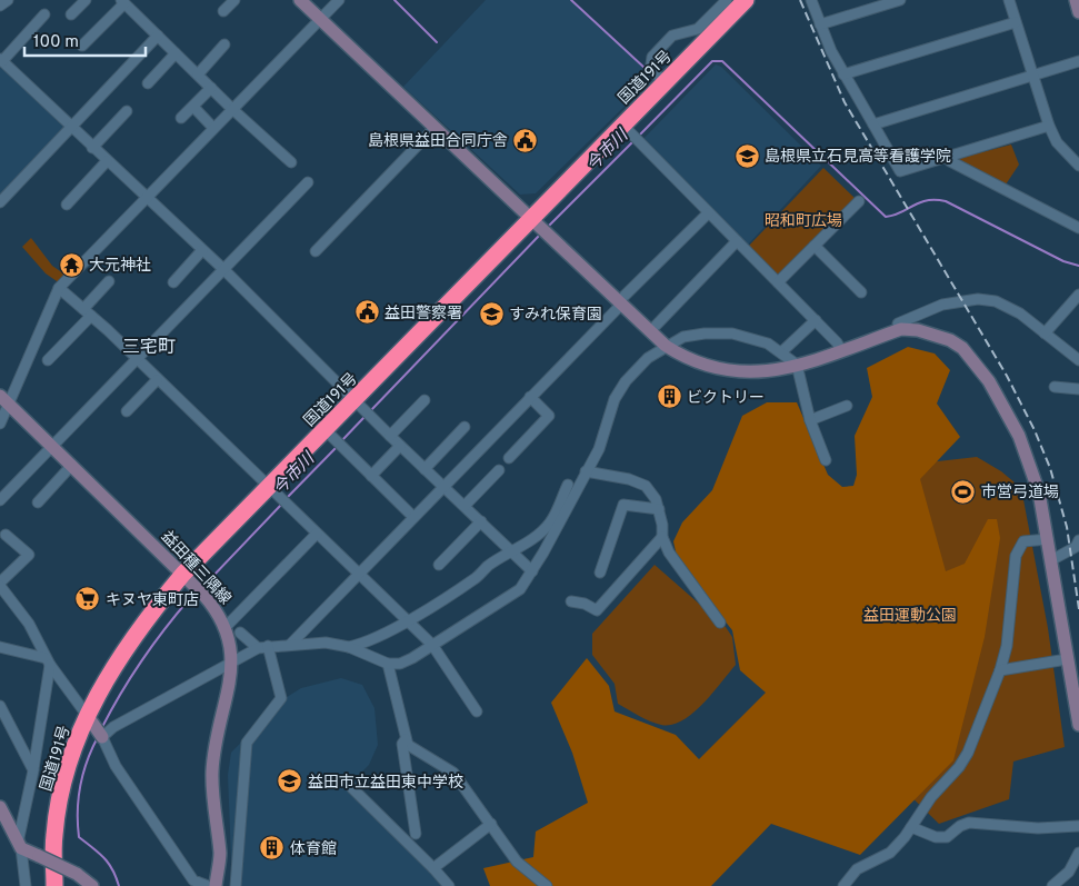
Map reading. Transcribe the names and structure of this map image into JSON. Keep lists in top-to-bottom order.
{
  "streets": {
    "highway": ["国道191号"],
    "street": ["益田種三隅線"]
  },
  "crossings": [
    ["国道191号", "益田種三隅線"]
  ],
  "districts": ["三宅町"],
  "water": ["今市川"],
  "parks": ["昭和町広場", "益田運動公園"],
  "places": {
    "public building": ["島根県益田合同庁舎", "益田警察署"],
    "school or university": ["島根県立石見高等看護学院", "すみれ保育園", "益田市立益田東中学校"],
    "temple": ["大元神社"],
    "building": ["ビクトリー", "体育館"],
    "sports": ["市営弓道場"],
    "supermarket": ["キヌヤ東町店"]
  },
  "scale_bar": "100 m"
}
